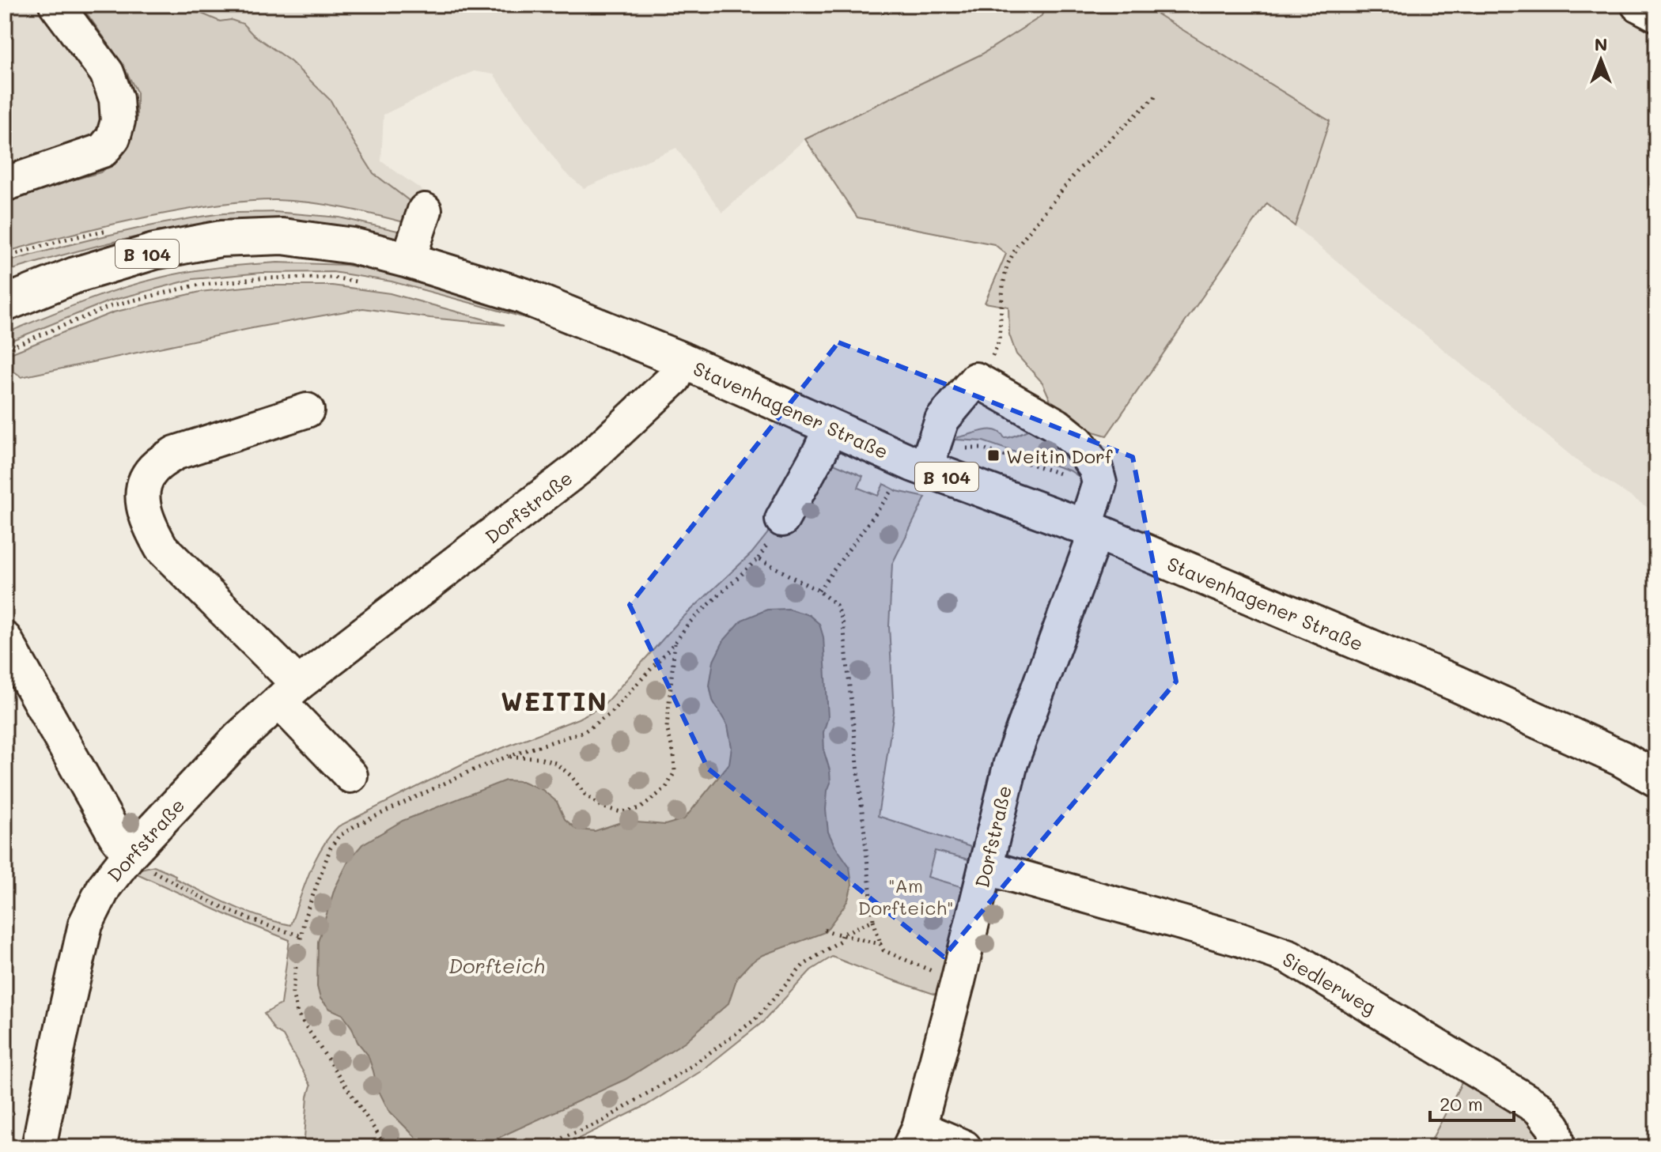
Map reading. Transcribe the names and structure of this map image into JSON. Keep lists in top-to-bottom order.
{
  "streets": {
    "main road": ["B 104", "Stavenhagener Straße"],
    "street": ["Dorfstraße", "Siedlerweg"]
  },
  "crossings": [
    ["Stavenhagener Straße", "Dorfstraße"],
    ["Dorfstraße", "Siedlerweg"]
  ],
  "districts": ["WEITIN"],
  "water": ["Dorfteich"],
  "parks": ["\"Am Dorfteich\""],
  "places": {
    "transit": ["Weitin Dorf"]
  },
  "scale_bar": "20 m",
  "north": "top"
}
